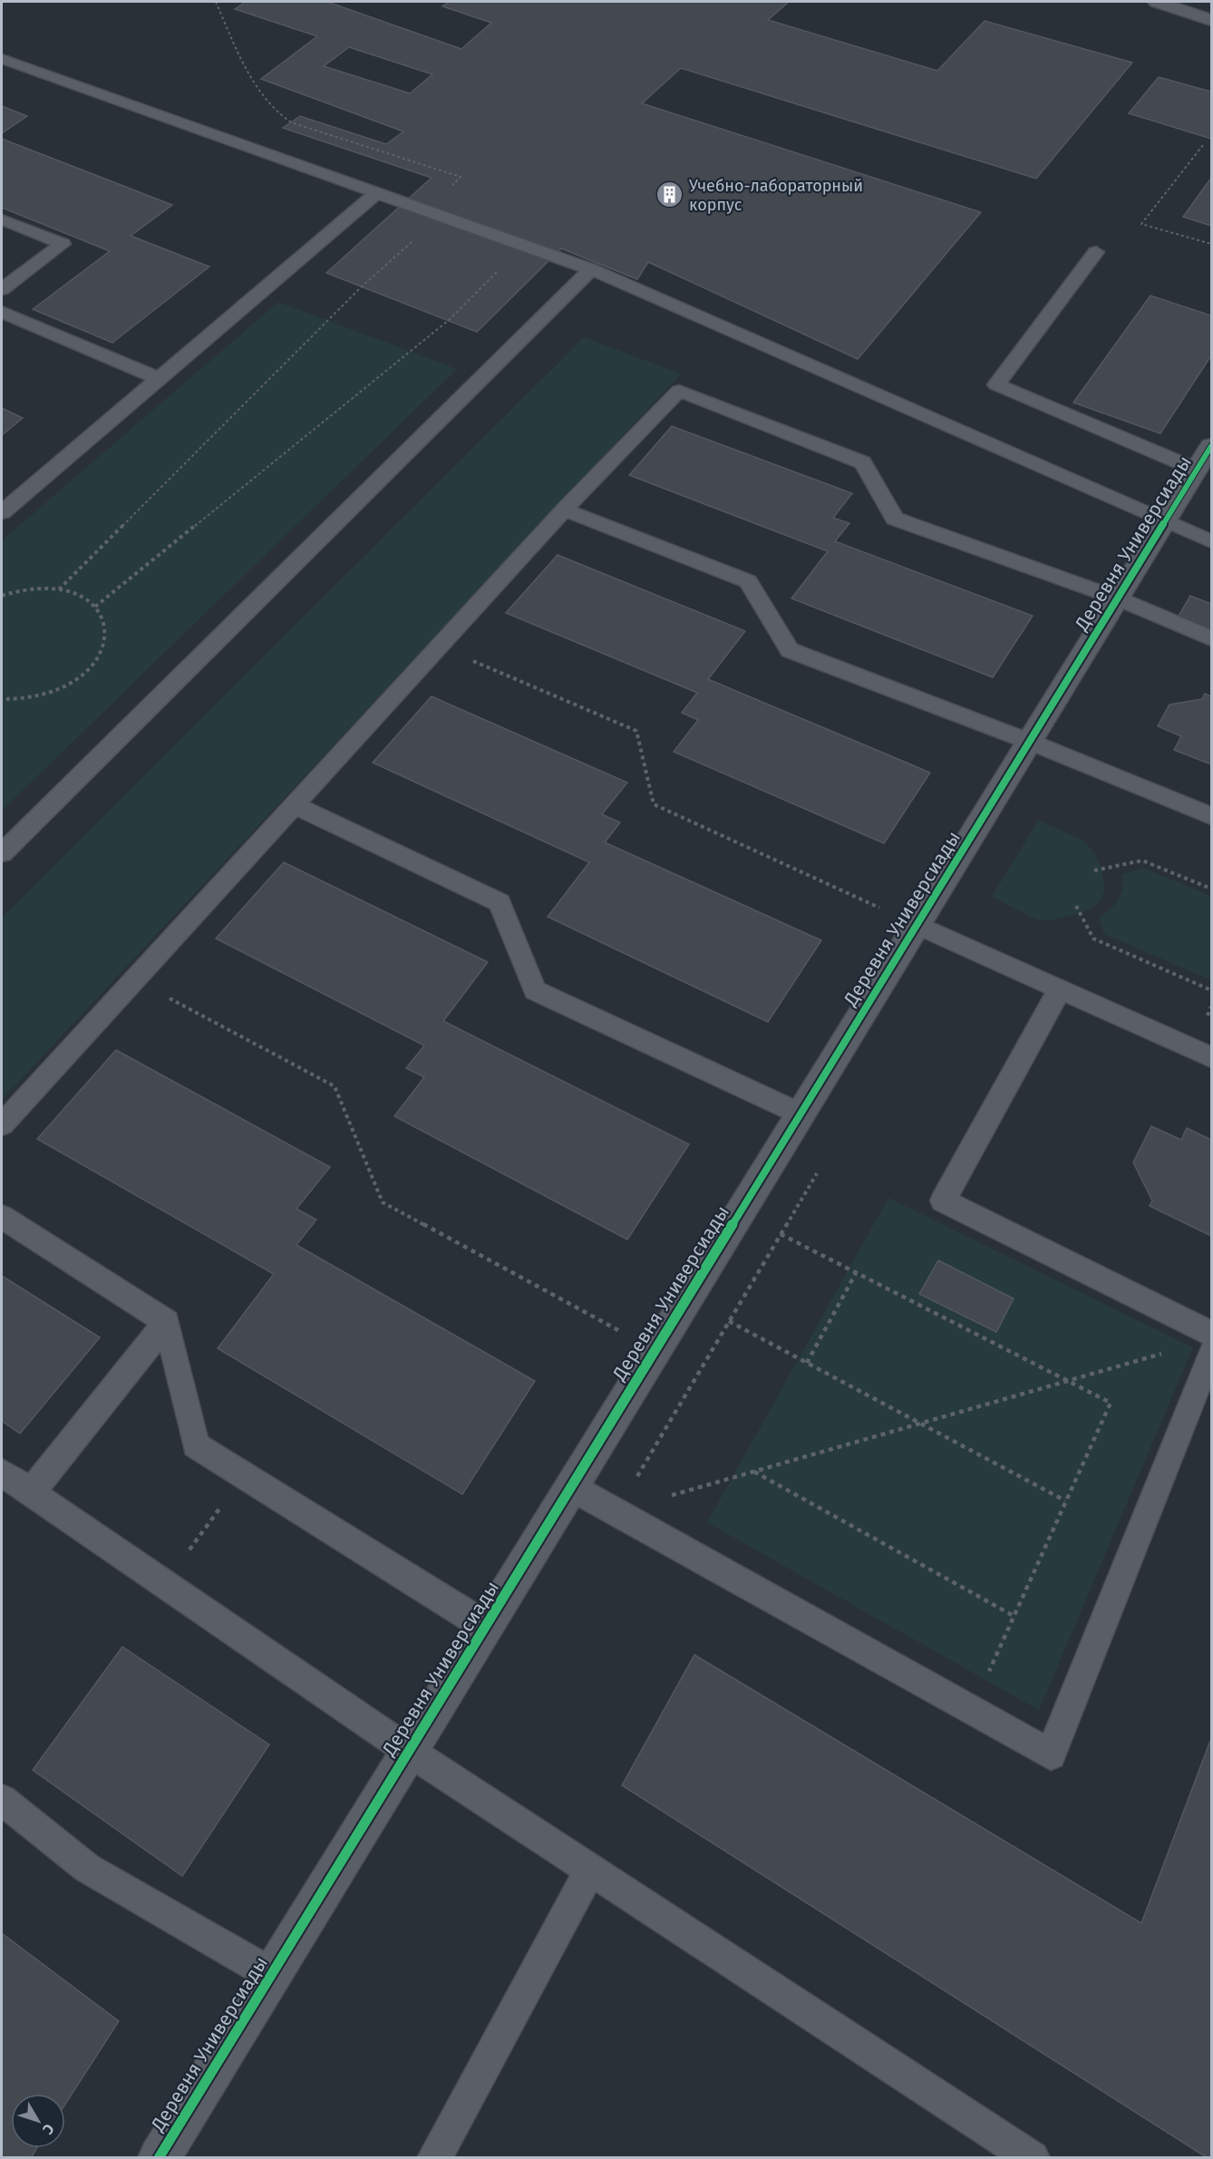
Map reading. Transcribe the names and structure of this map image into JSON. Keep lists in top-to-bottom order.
{
  "streets": {
    "street": ["Деревня Универсиады"]
  },
  "places": {
    "building": ["Учебно-лабораторный корпус"]
  },
  "north": "bottom right"
}
